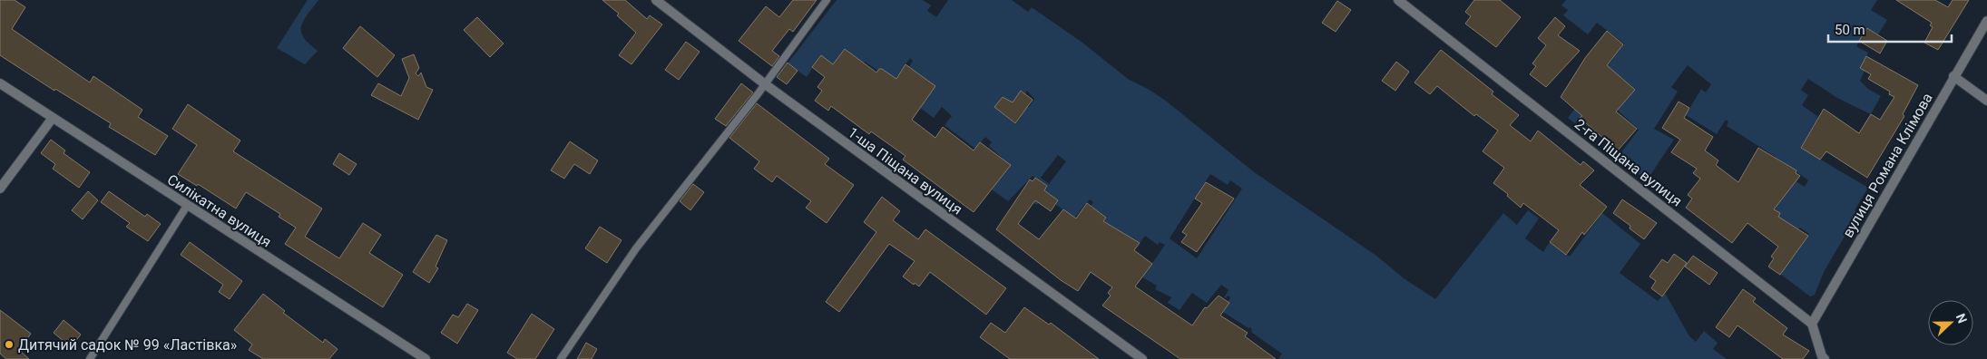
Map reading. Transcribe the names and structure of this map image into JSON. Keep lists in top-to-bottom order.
{
  "streets": {
    "street": [
      "2-га Піщана вулиця",
      "вулиця Романа Клімова",
      "1-ша Піщана вулиця",
      "Силікатна вулиця"
    ]
  },
  "crossings": [
    ["2-га Піщана вулиця", "вулиця Романа Клімова"]
  ],
  "places": ["Дитячий садок № 99 «Ластівка»"],
  "scale_bar": "50 m",
  "north": "right"
}
